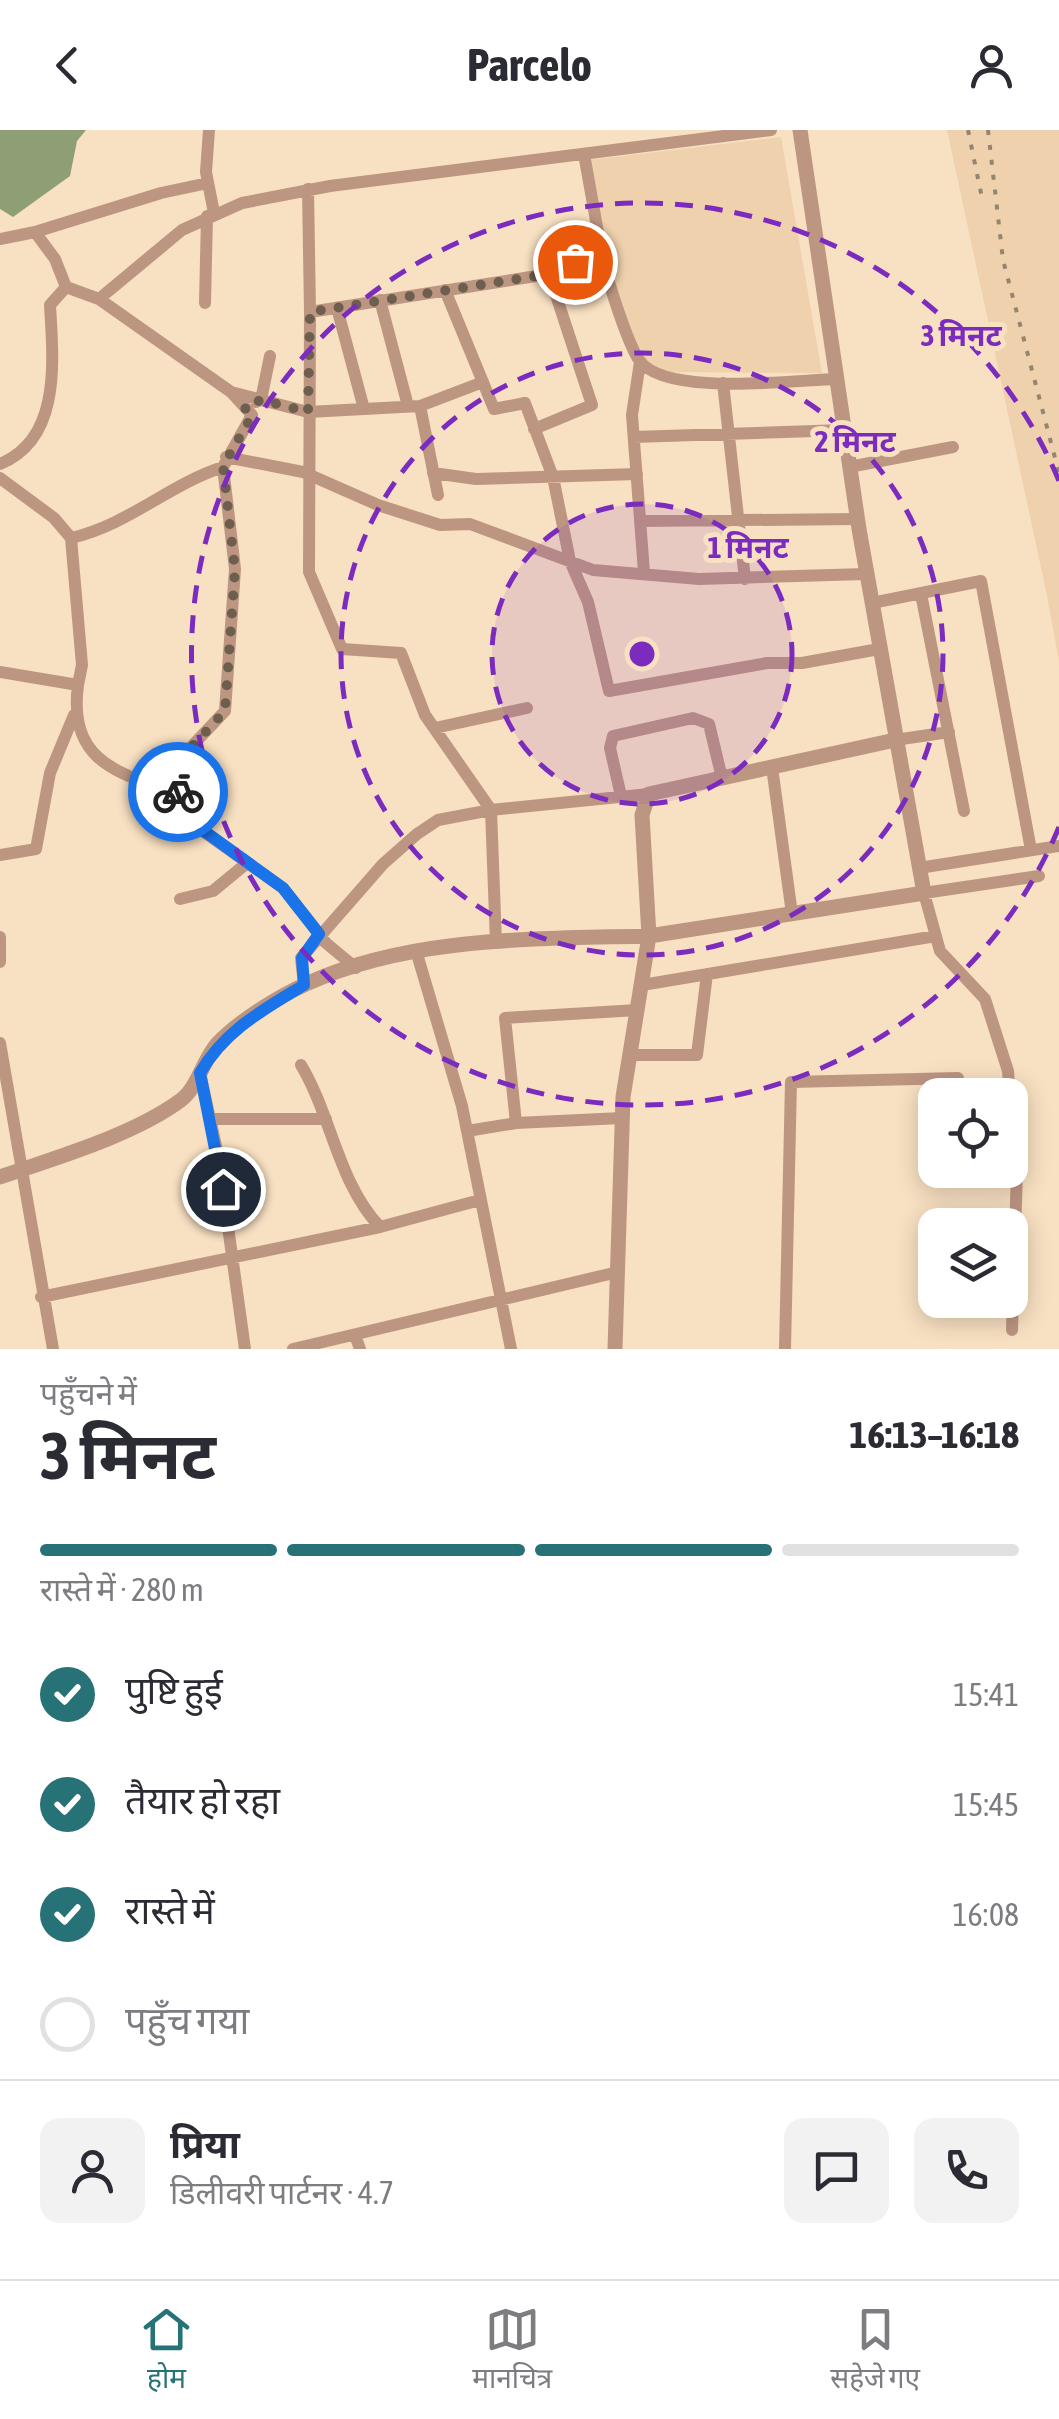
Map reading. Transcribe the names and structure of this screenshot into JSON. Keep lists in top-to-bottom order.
{
  "page": {
    "header": "Parcelo",
    "heading": ["3 मिनट", "पहुँचने में", "16:13–16:18"],
    "panel": ["प्रिया", "डिलीवरी पार्टनर · 4.7"],
    "bar": "रास्ते में · 280 m",
    "list": [
      ["पुष्टि हुई", "15:41"],
      ["तैयार हो रहा", "15:45"],
      ["रास्ते में", "16:08"],
      "पहुँच गया"
    ],
    "tabs": ["होम", "मानचित्र", "सहेजे गए"]
  },
  "rings": ["3 मिनट", "2 मिनट", "1 मिनट"]
}
